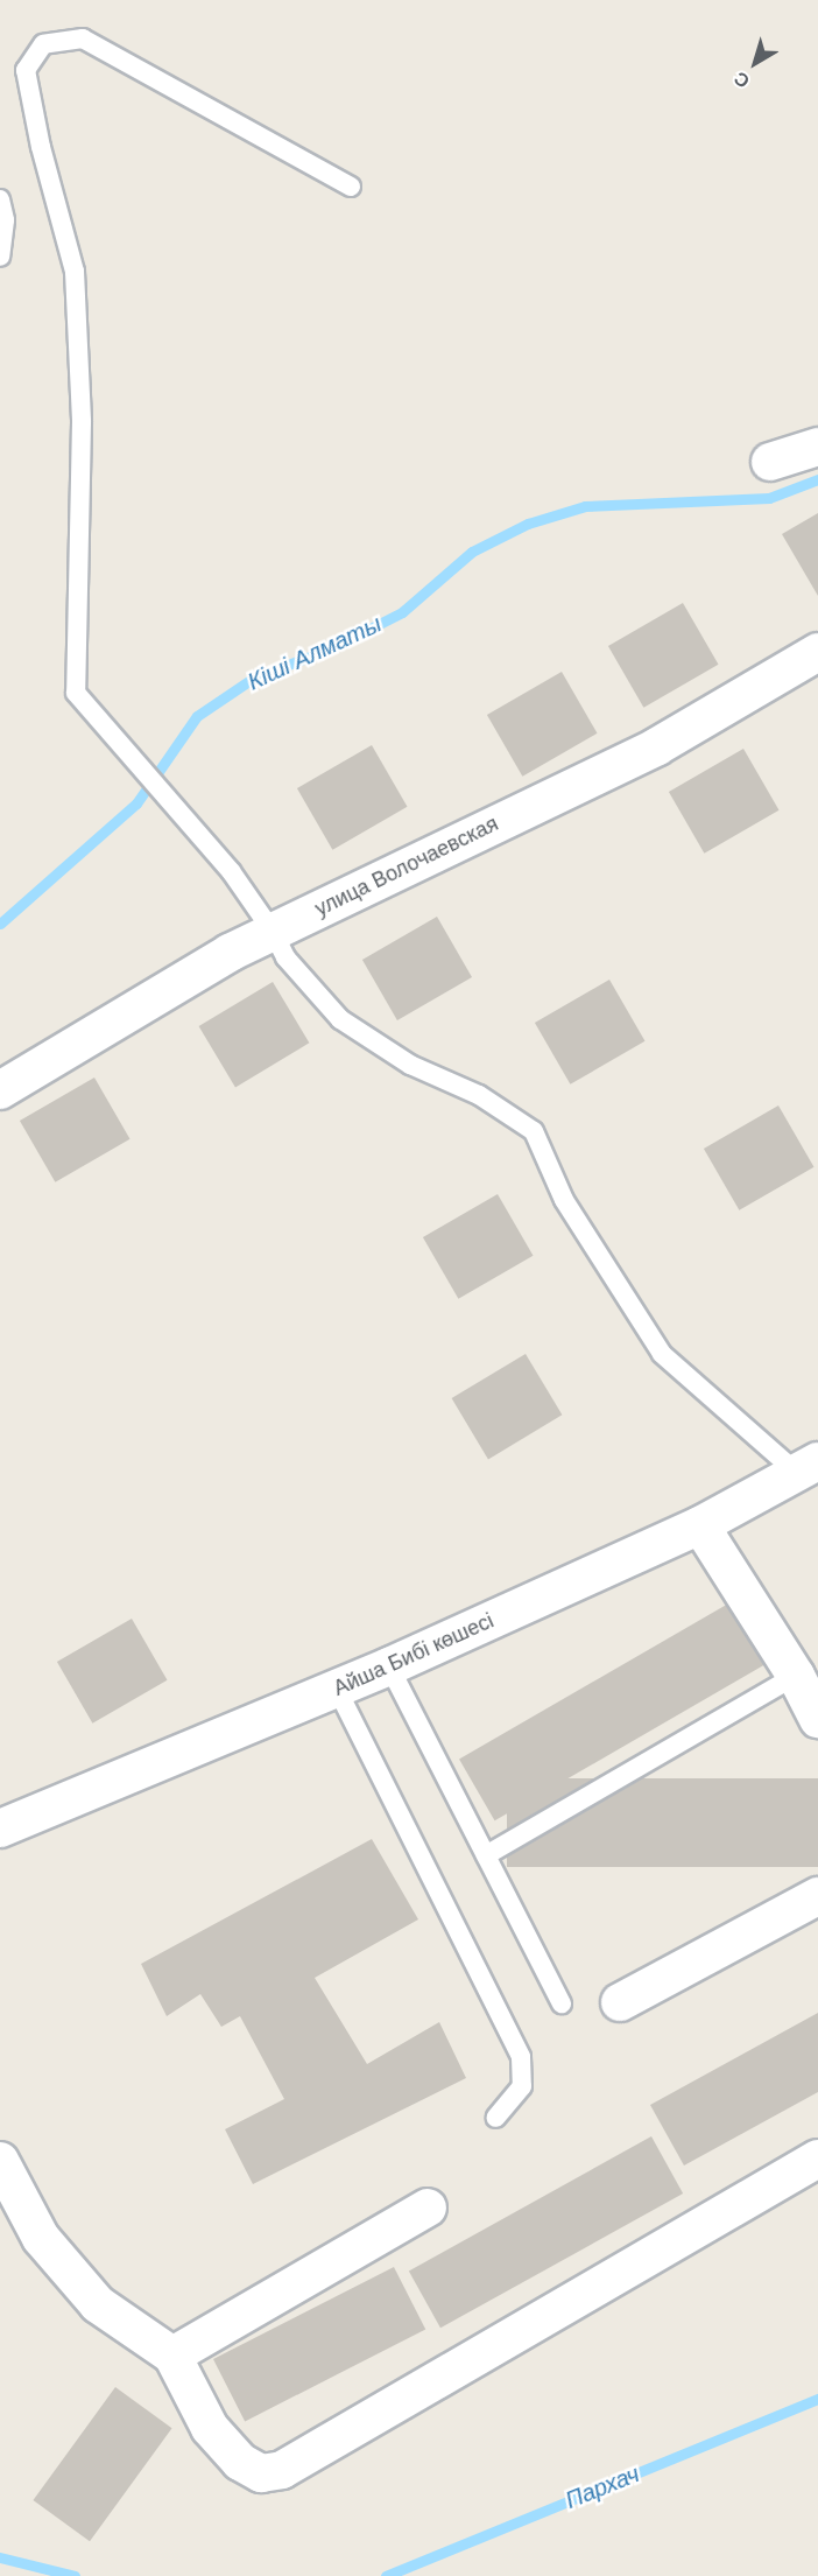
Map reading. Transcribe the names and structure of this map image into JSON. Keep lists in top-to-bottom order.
{
  "streets": {
    "street": ["улица Волочаевская", "Айша Бибі көшесі"]
  },
  "water": ["Кіші Алматы", "Пархач"],
  "north": "bottom left"
}
